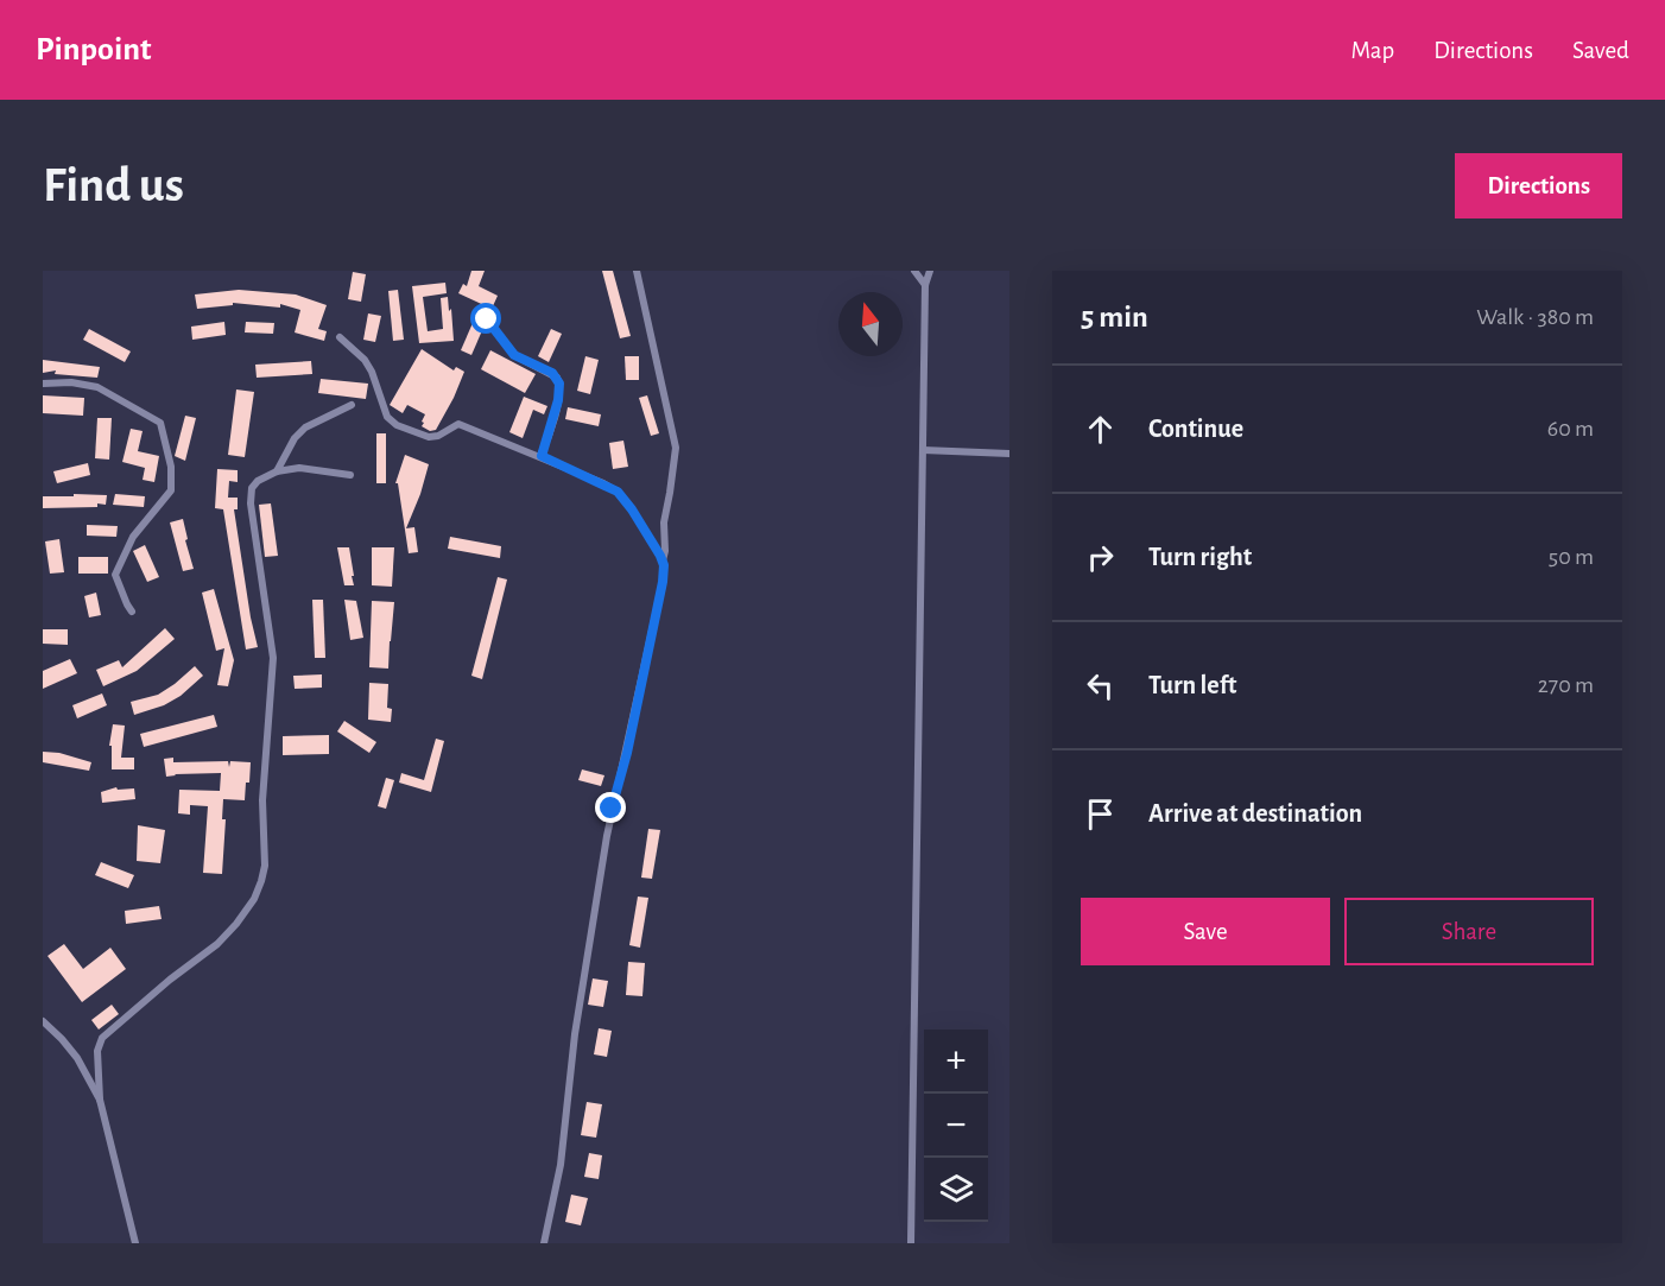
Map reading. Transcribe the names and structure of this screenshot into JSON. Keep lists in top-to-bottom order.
{
  "north": "top",
  "page": {
    "header": "Pinpoint",
    "nav": ["Map", "Directions", "Saved"],
    "buttons": [
      "Directions",
      ["Save", "Share"]
    ],
    "title": "Find us",
    "heading": ["5 min", "Walk · 380 m"],
    "list": [
      ["Continue", "60 m"],
      ["Turn right", "50 m"],
      ["Turn left", "270 m"],
      "Arrive at destination"
    ],
    "map_buttons": ["+", "−"]
  }
}
